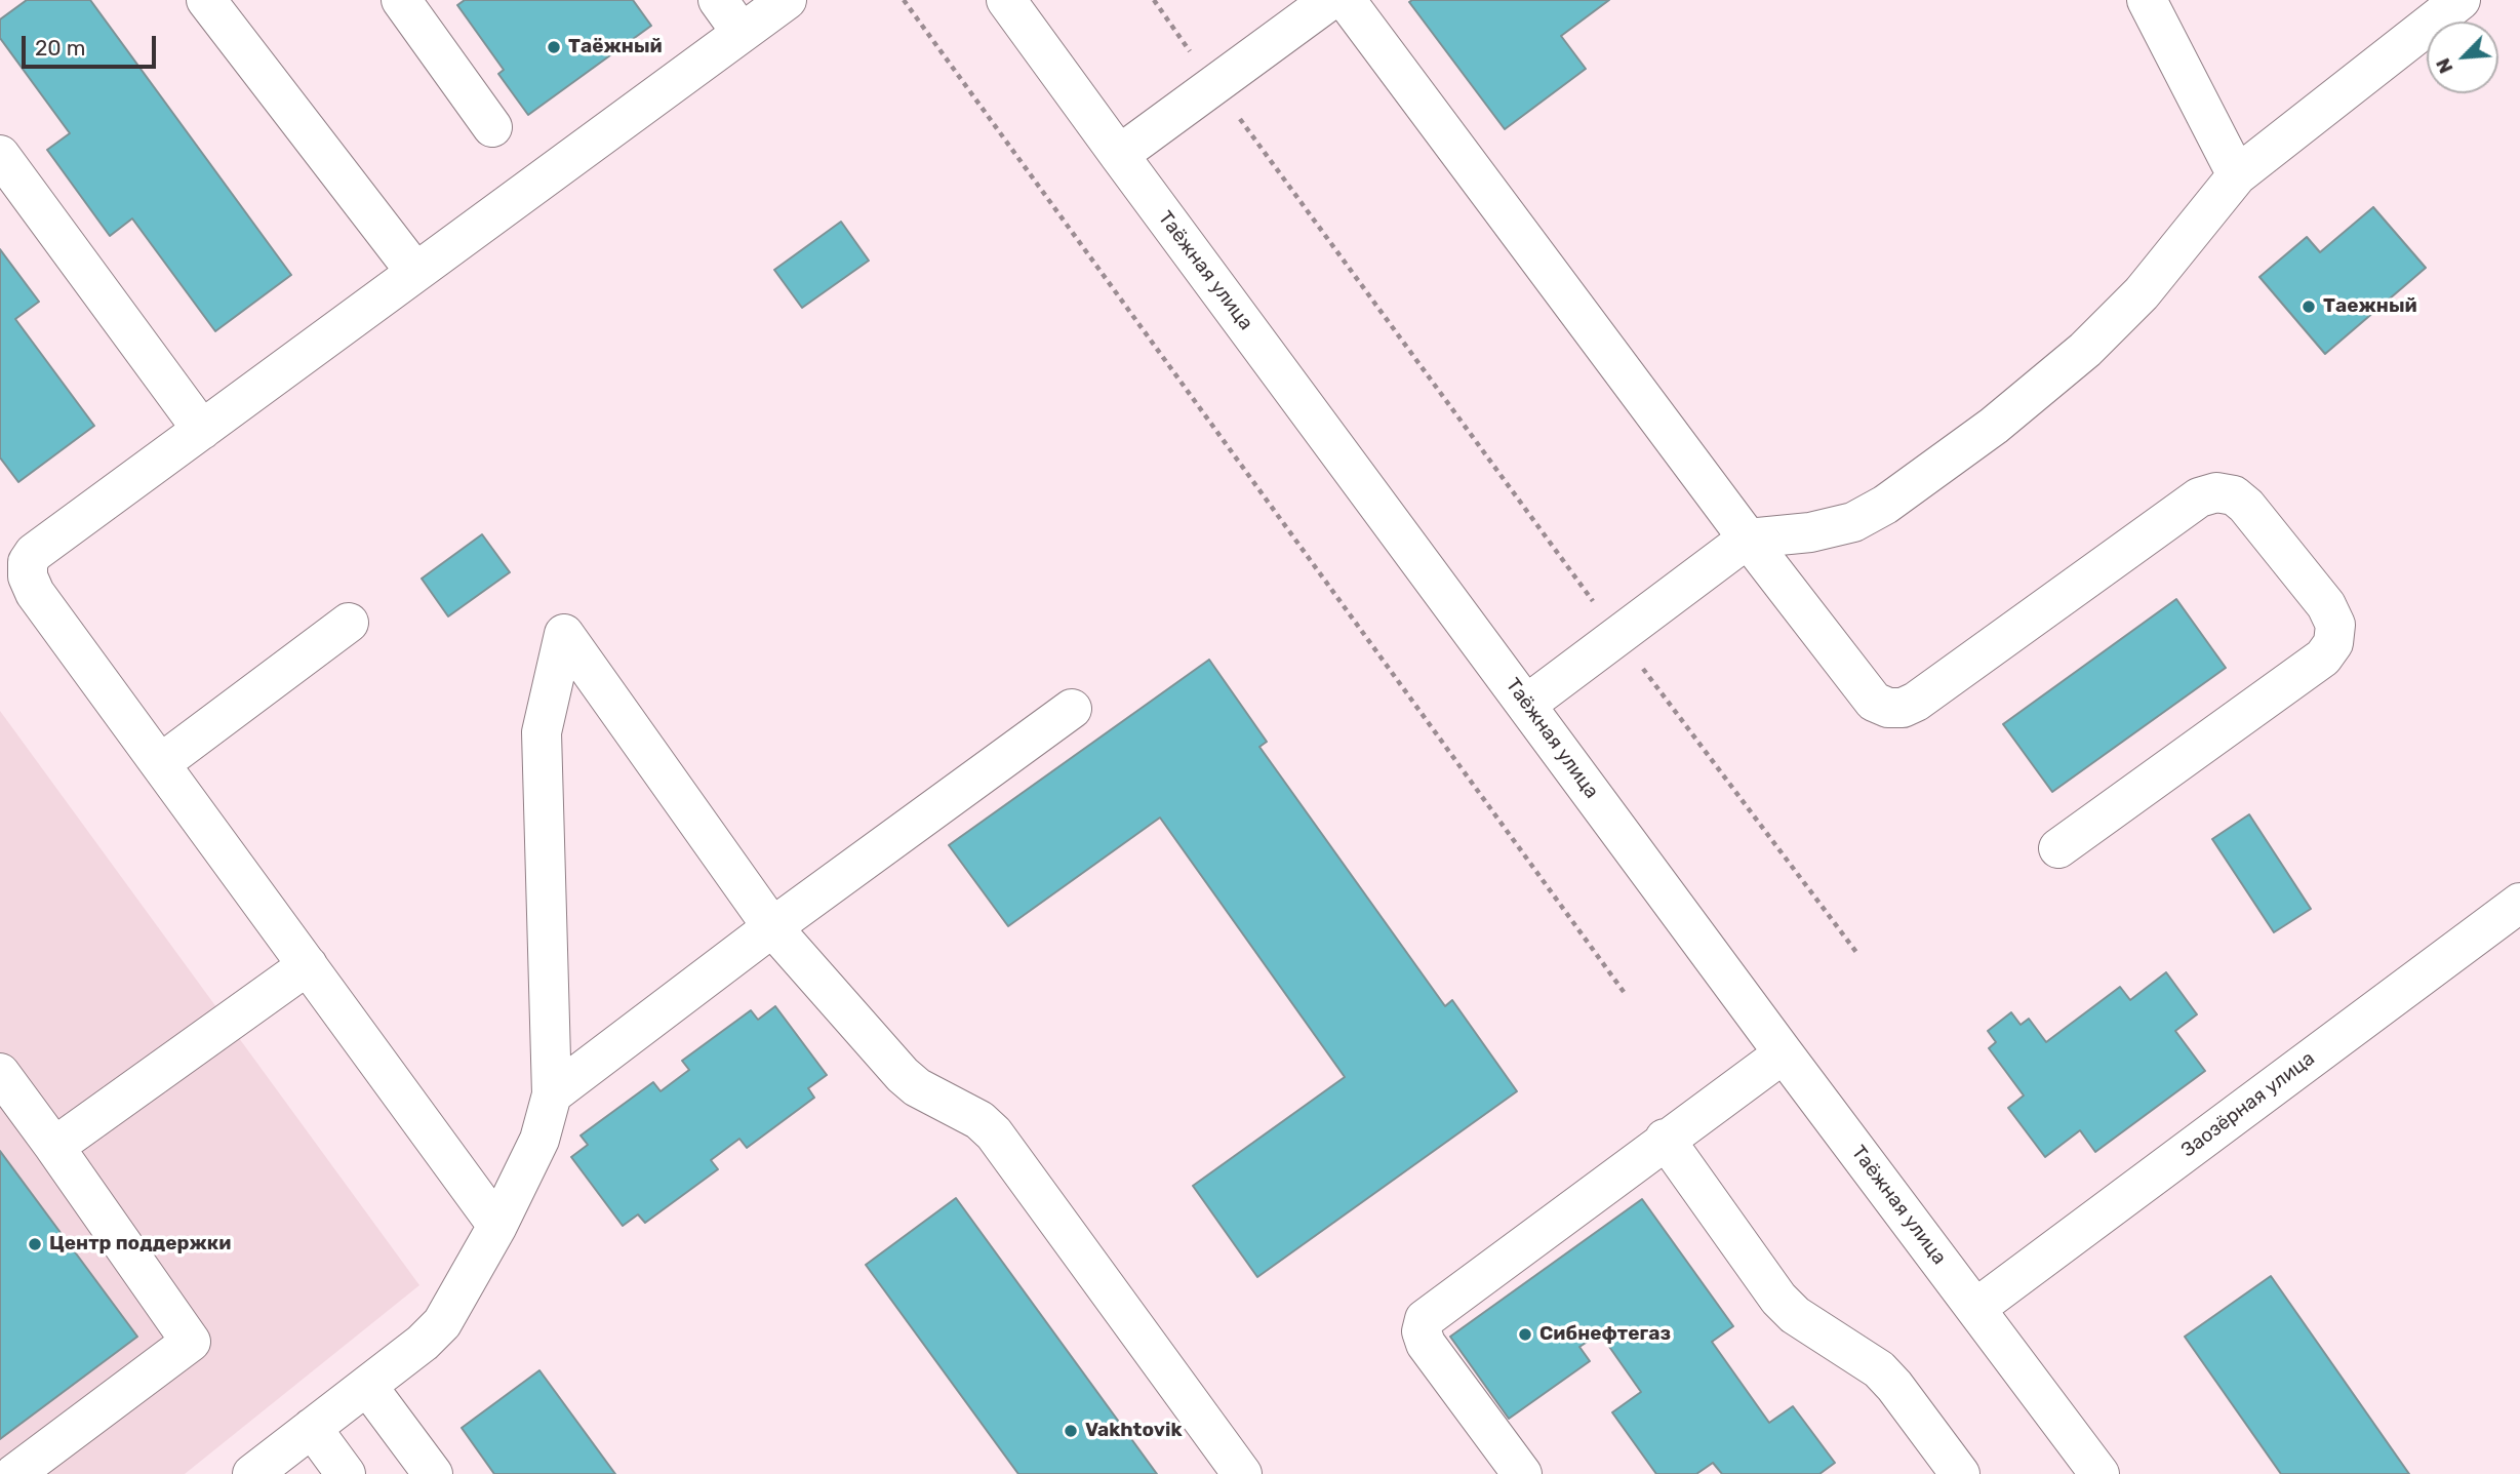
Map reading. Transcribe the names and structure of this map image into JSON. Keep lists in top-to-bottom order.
{
  "streets": {
    "street": ["Таёжная улица", "Заозёрная улица"]
  },
  "crossings": [
    ["Таёжная улица", "Заозёрная улица"]
  ],
  "places": [
    "Таёжный",
    "Таежный",
    "Центр поддержки",
    "Сибнефтегаз",
    "Vakhtovik"
  ],
  "scale_bar": "20 m",
  "north": "bottom left"
}
